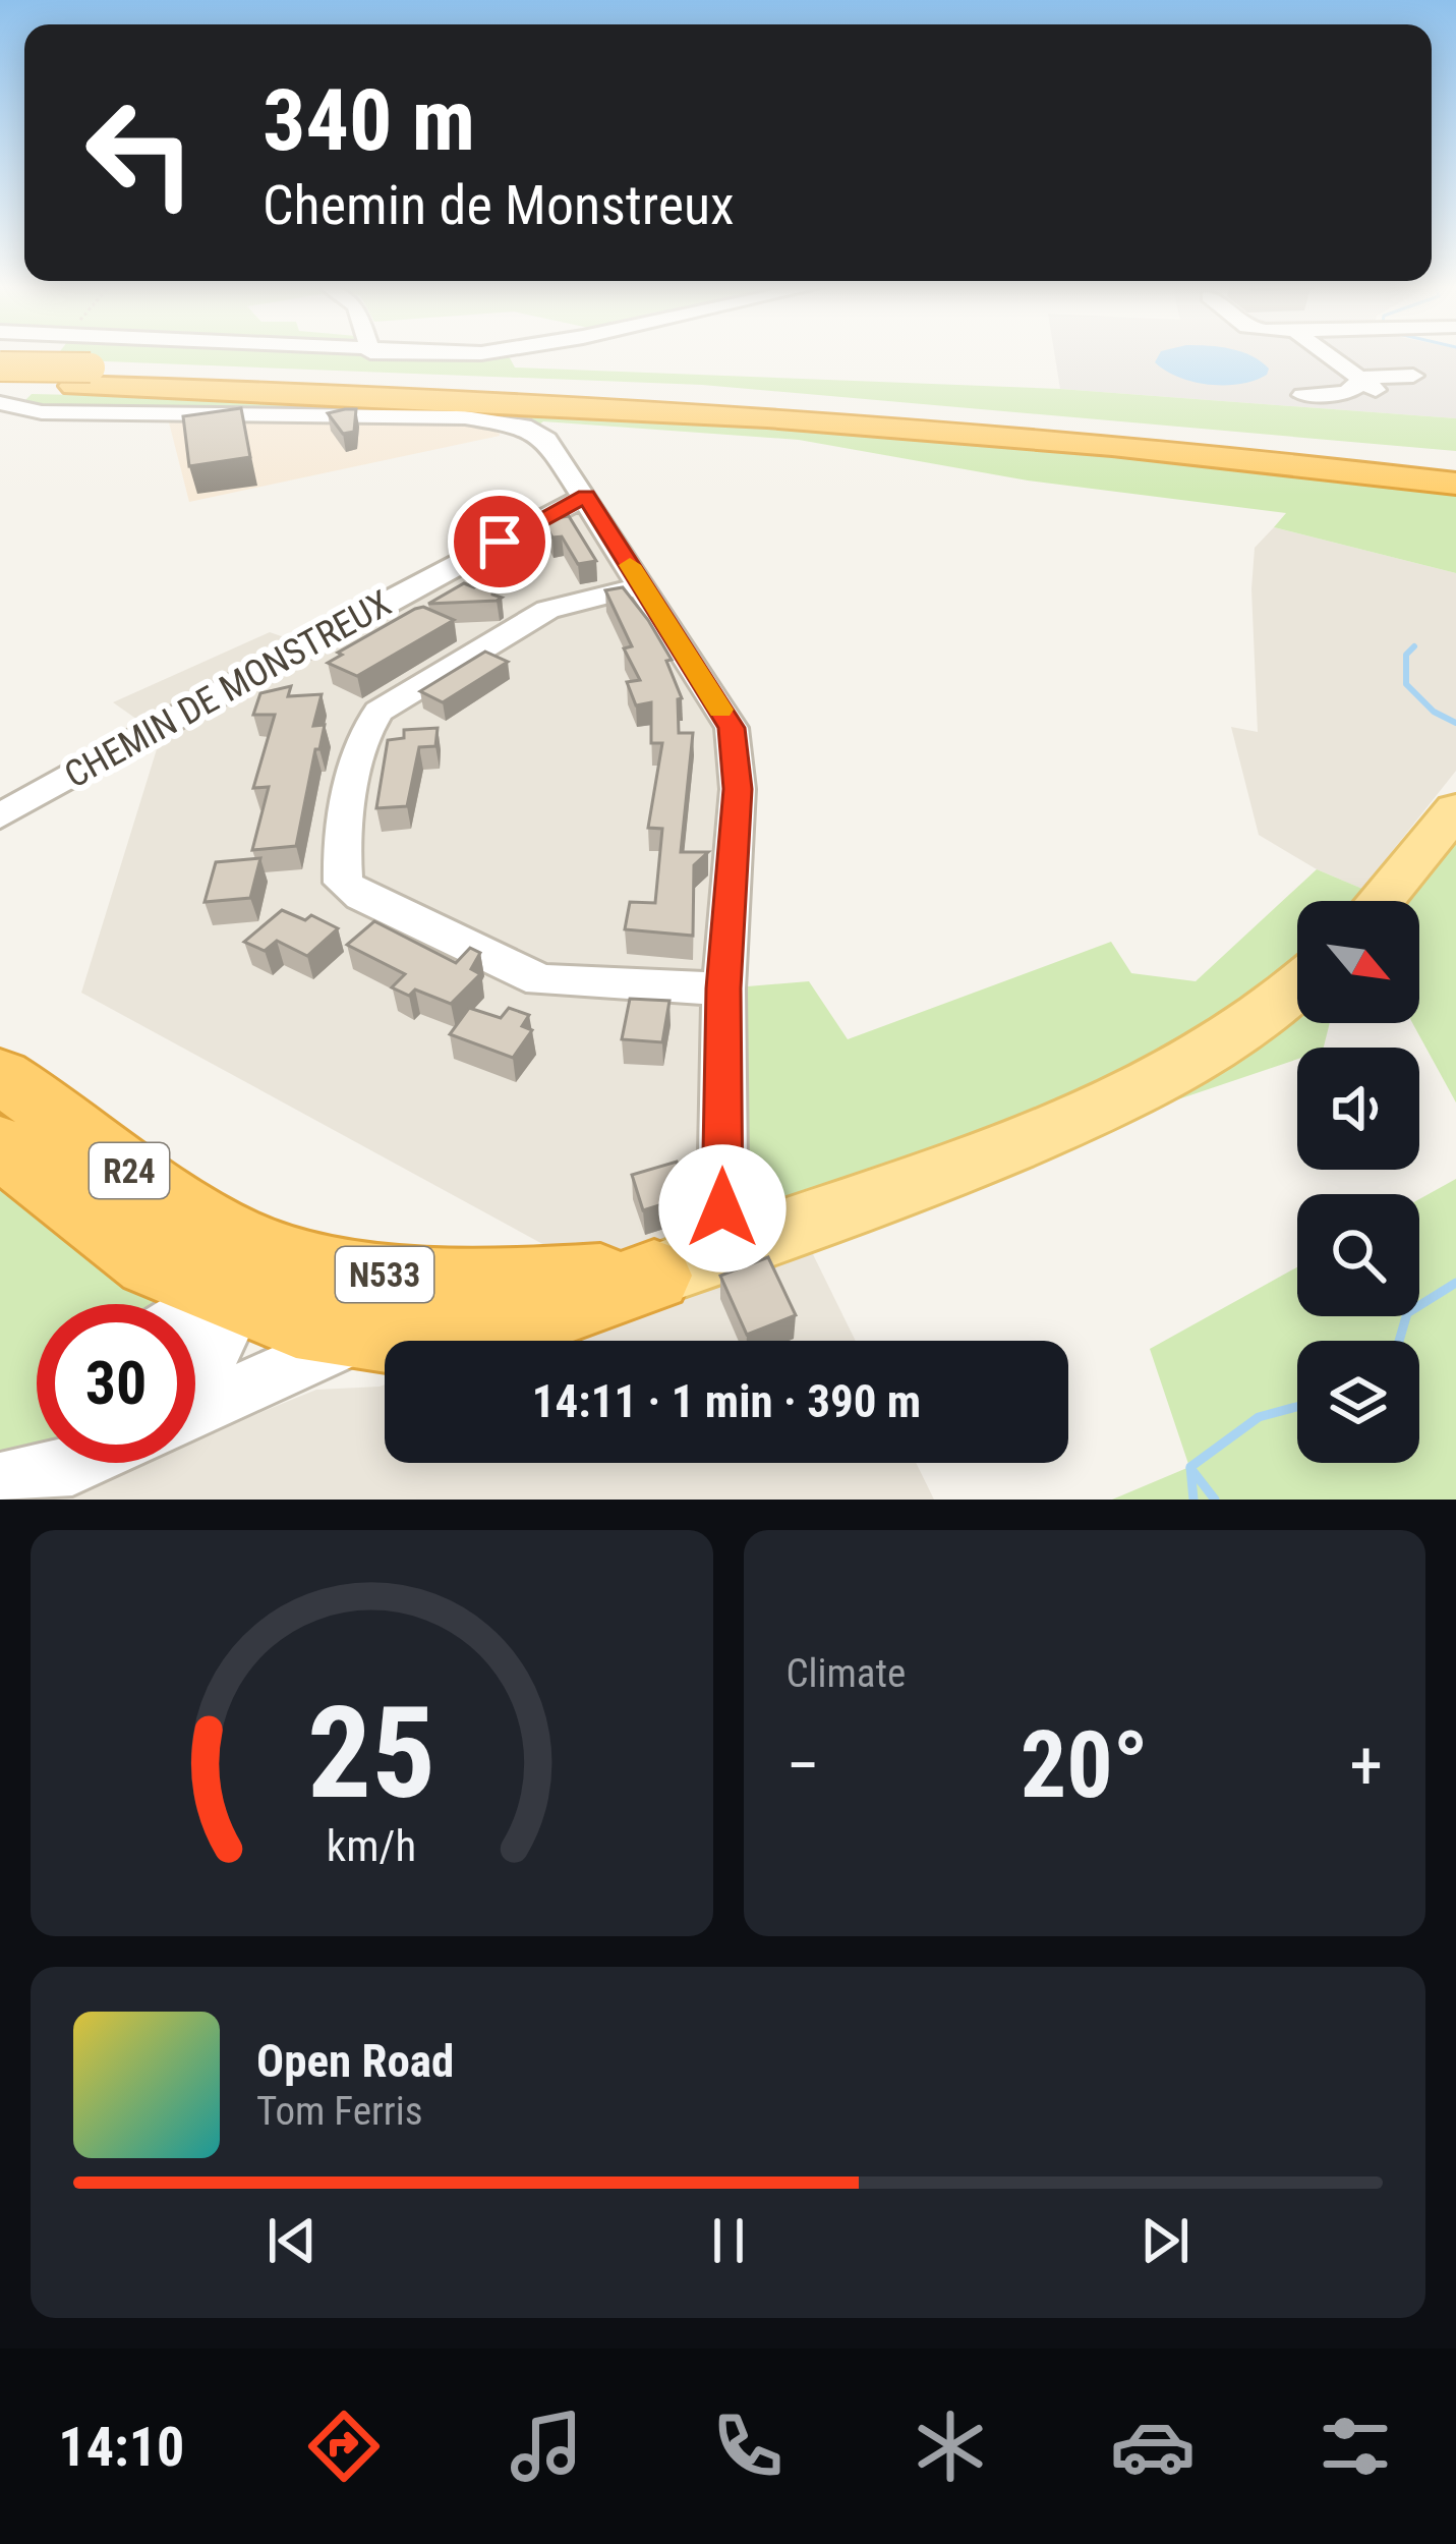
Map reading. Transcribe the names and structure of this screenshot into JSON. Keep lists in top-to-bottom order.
{
  "streets": {
    "highway": ["R24", "N533"],
    "street": ["CHEMIN DE MONSTREUX"]
  },
  "crossings": [
    ["R24", "N533"]
  ],
  "north": "bottom right",
  "page": {
    "turn": ["340 m", "Chemin de Monstreux"],
    "limit": "30",
    "trip": "14:11 · 1 min · 390 m",
    "tile": "Climate",
    "heat": ["−", "20°", "+"],
    "song": ["Open Road", "Tom Ferris"],
    "tabs": "14:10",
    "gauge": ["25", "km/h"]
  }
}
